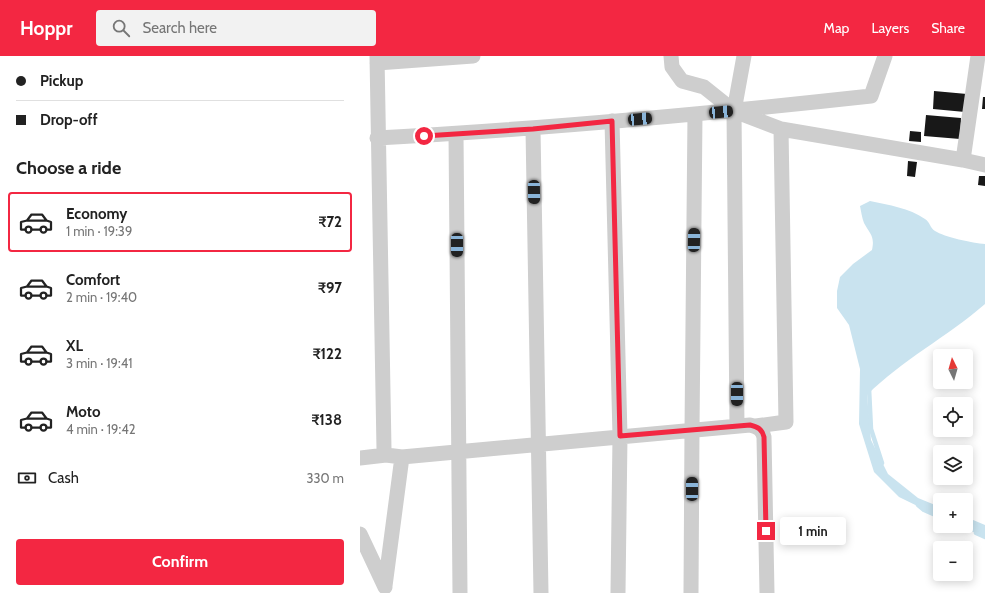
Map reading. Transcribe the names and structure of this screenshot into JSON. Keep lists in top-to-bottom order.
{
  "north": "top",
  "page": {
    "header": "Hoppr",
    "search": "Search here",
    "nav": ["Map", "Layers", "Share"],
    "banner": ["Pickup", "Drop-off"],
    "heading": "Choose a ride",
    "list": [
      {
        "name": "Economy",
        "note": "1 min · 19:39",
        "value": "₹72"
      },
      {
        "name": "Comfort",
        "note": "2 min · 19:40",
        "value": "₹97"
      },
      {
        "name": "XL",
        "note": "3 min · 19:41",
        "value": "₹122"
      },
      {
        "name": "Moto",
        "note": "4 min · 19:42",
        "value": "₹138"
      }
    ],
    "map_buttons": ["+", "−"],
    "pay": ["Cash", "330 m"],
    "bubble": "1 min",
    "buttons": "Confirm"
  }
}
